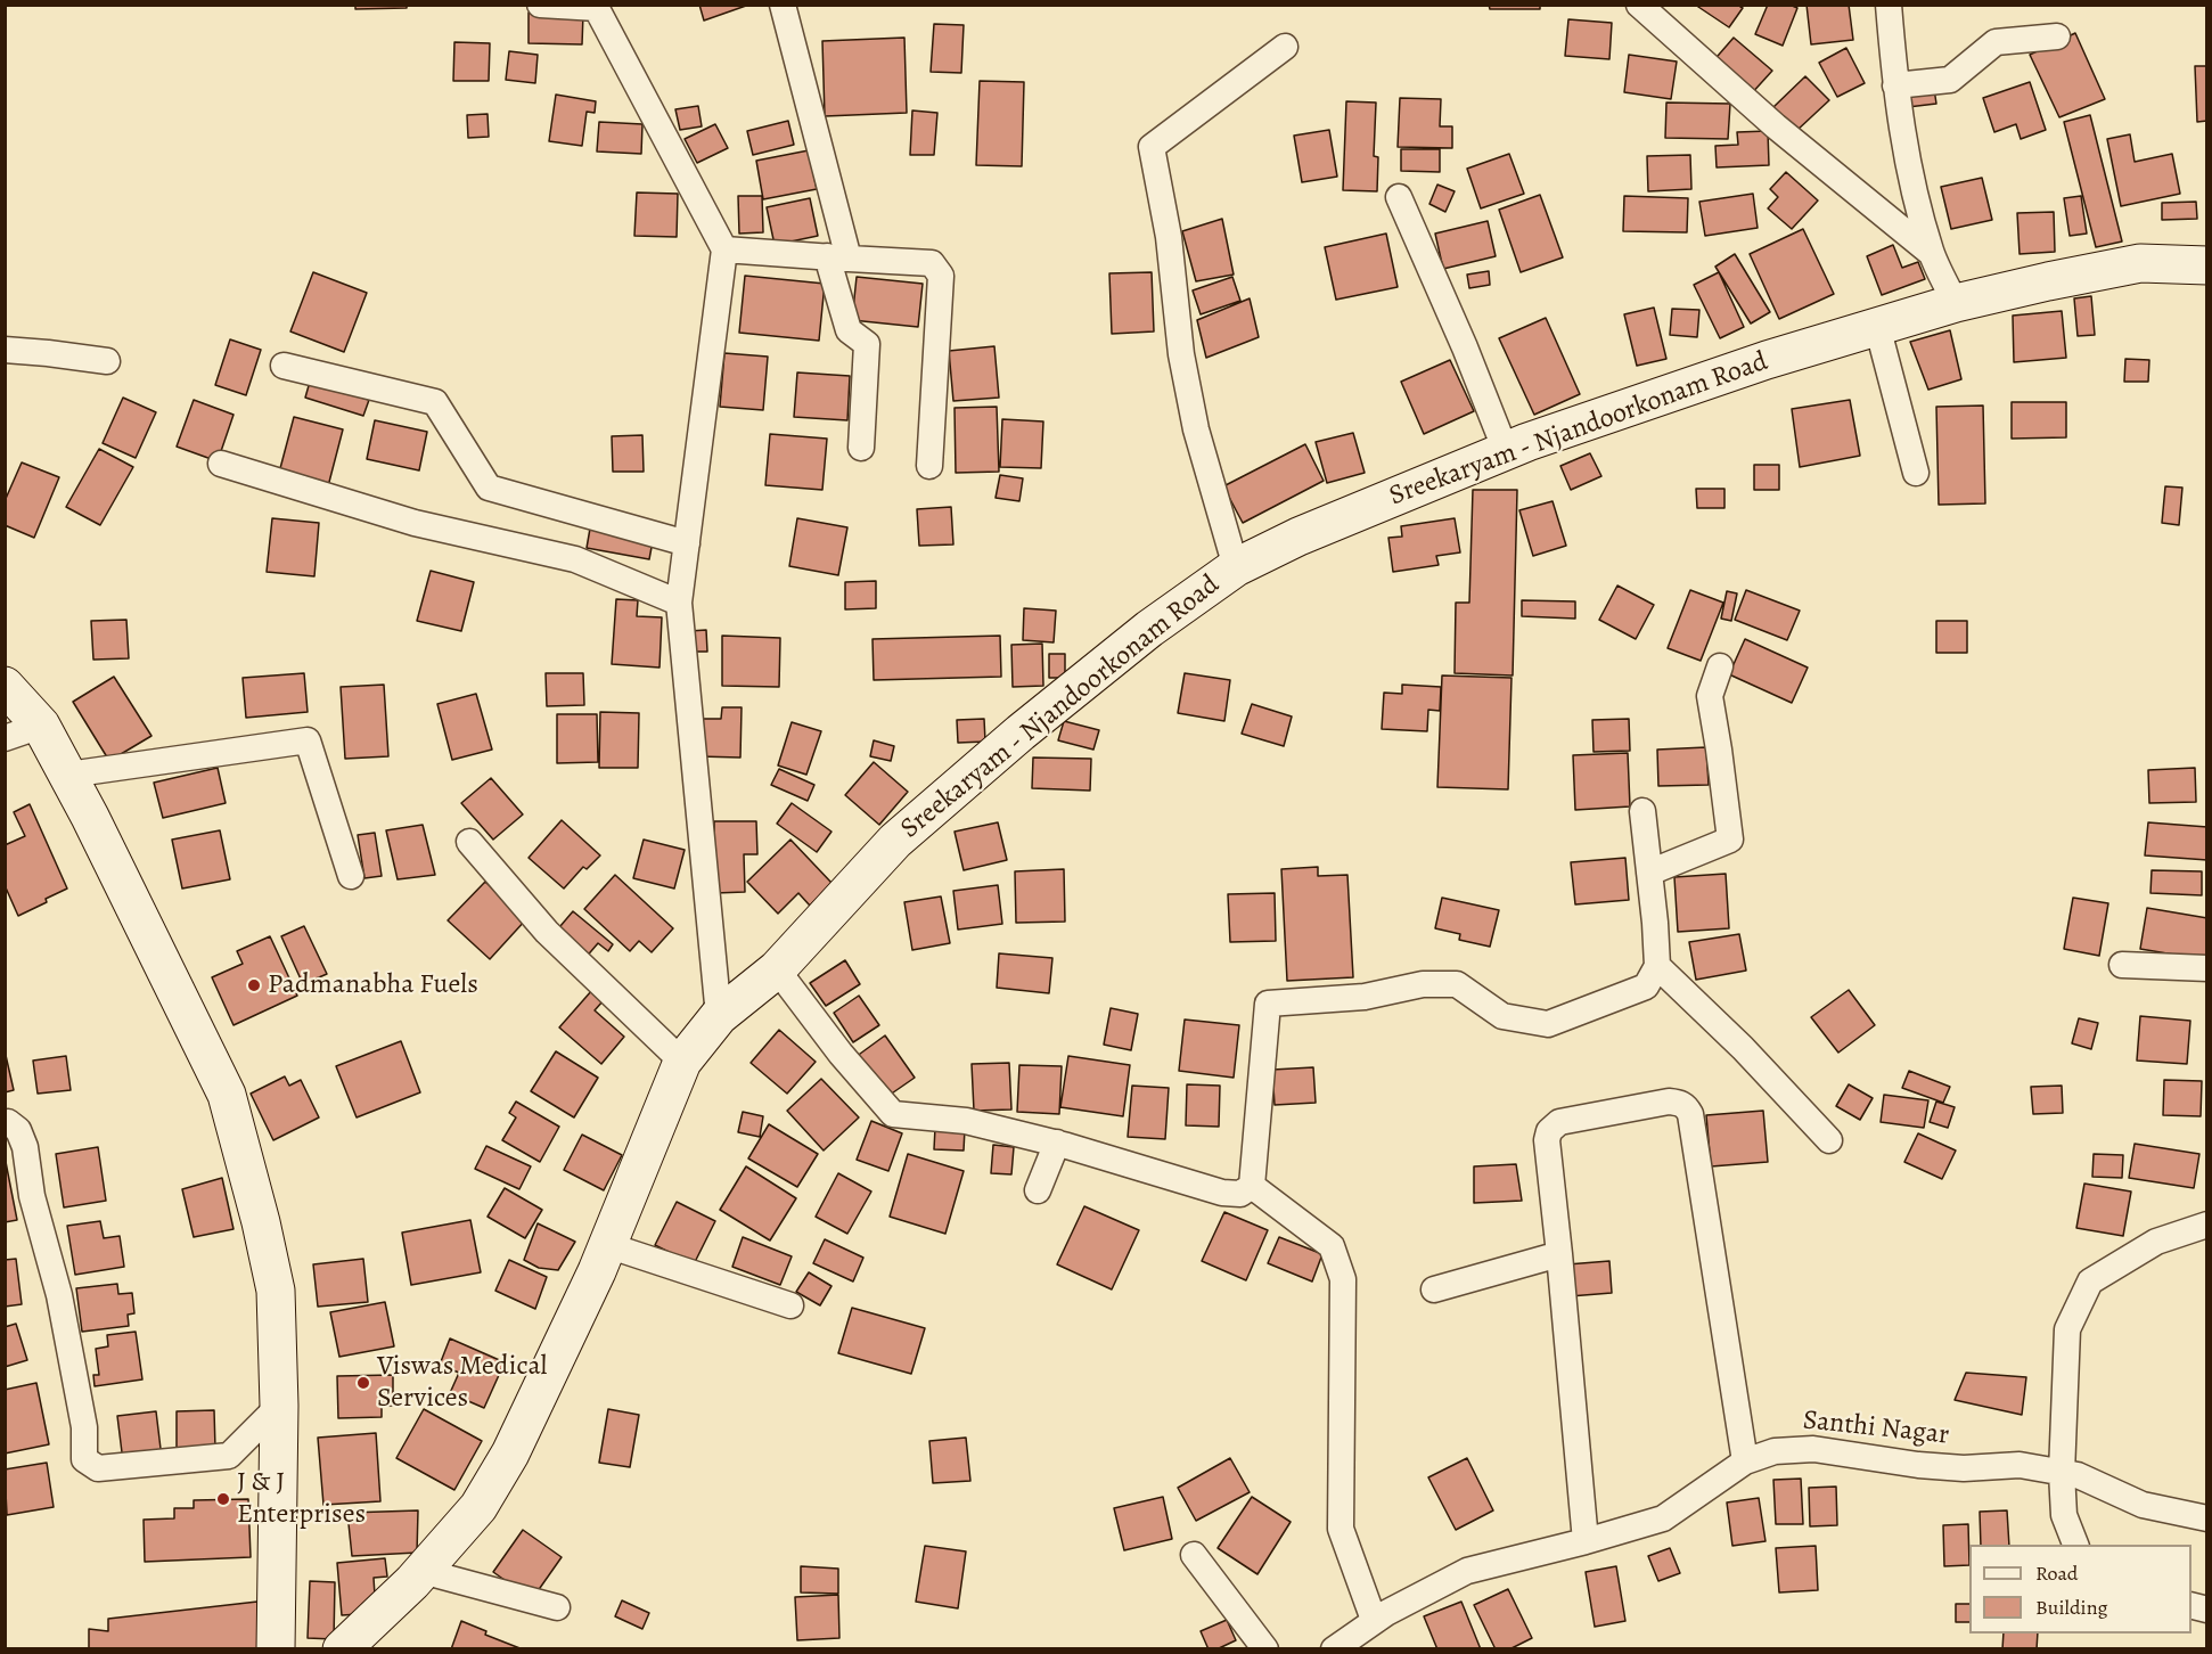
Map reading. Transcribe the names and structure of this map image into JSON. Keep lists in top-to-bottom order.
{
  "streets": {
    "main road": ["Sreekaryam - Njandoorkonam Road"],
    "street": ["Santhi Nagar"]
  },
  "places": ["Padmanabha Fuels", "Viswas Medical Services", "J & J Enterprises"],
  "legend": ["Road", "Building"]
}
